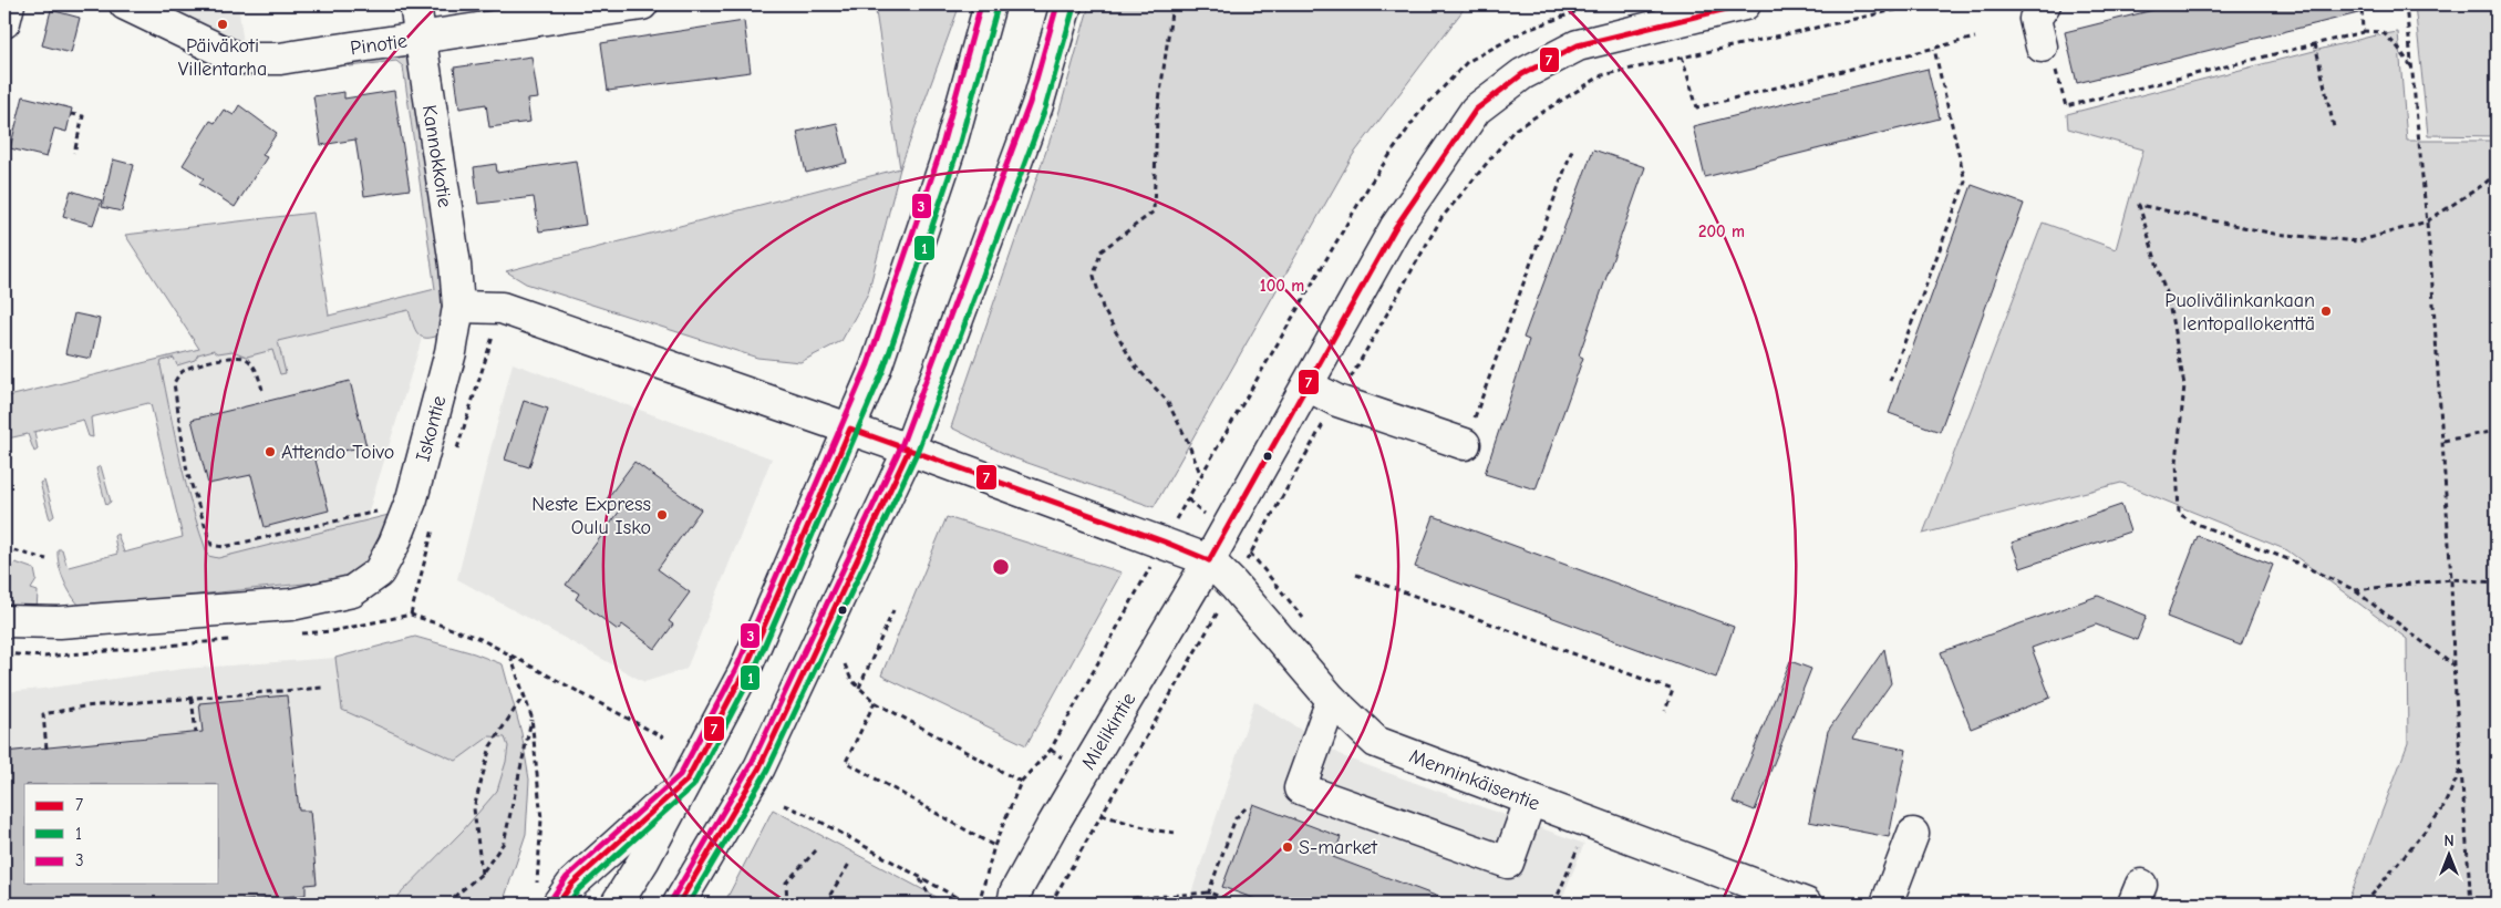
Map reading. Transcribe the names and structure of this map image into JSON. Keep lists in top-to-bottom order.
{
  "streets": {
    "street": [
      "Pinotie",
      "Kannokkotie",
      "Iskontie",
      "Mielikintie",
      "Menninkäisentie"
    ]
  },
  "crossings": [
    ["Pinotie", "Kannokkotie"],
    ["Kannokkotie", "Iskontie"],
    ["Mielikintie", "Menninkäisentie"]
  ],
  "places": [
    "Päiväkoti Villentarha",
    "Puolivälinkankaan lentopallokenttä",
    "Attendo Toivo",
    "Neste Express Oulu Isko",
    "S-market"
  ],
  "lines": ["transit line 7", "transit line 3", "transit line 1"],
  "legend": ["7", "1", "3"],
  "north": "top",
  "rings": ["200 m", "100 m"]
}
